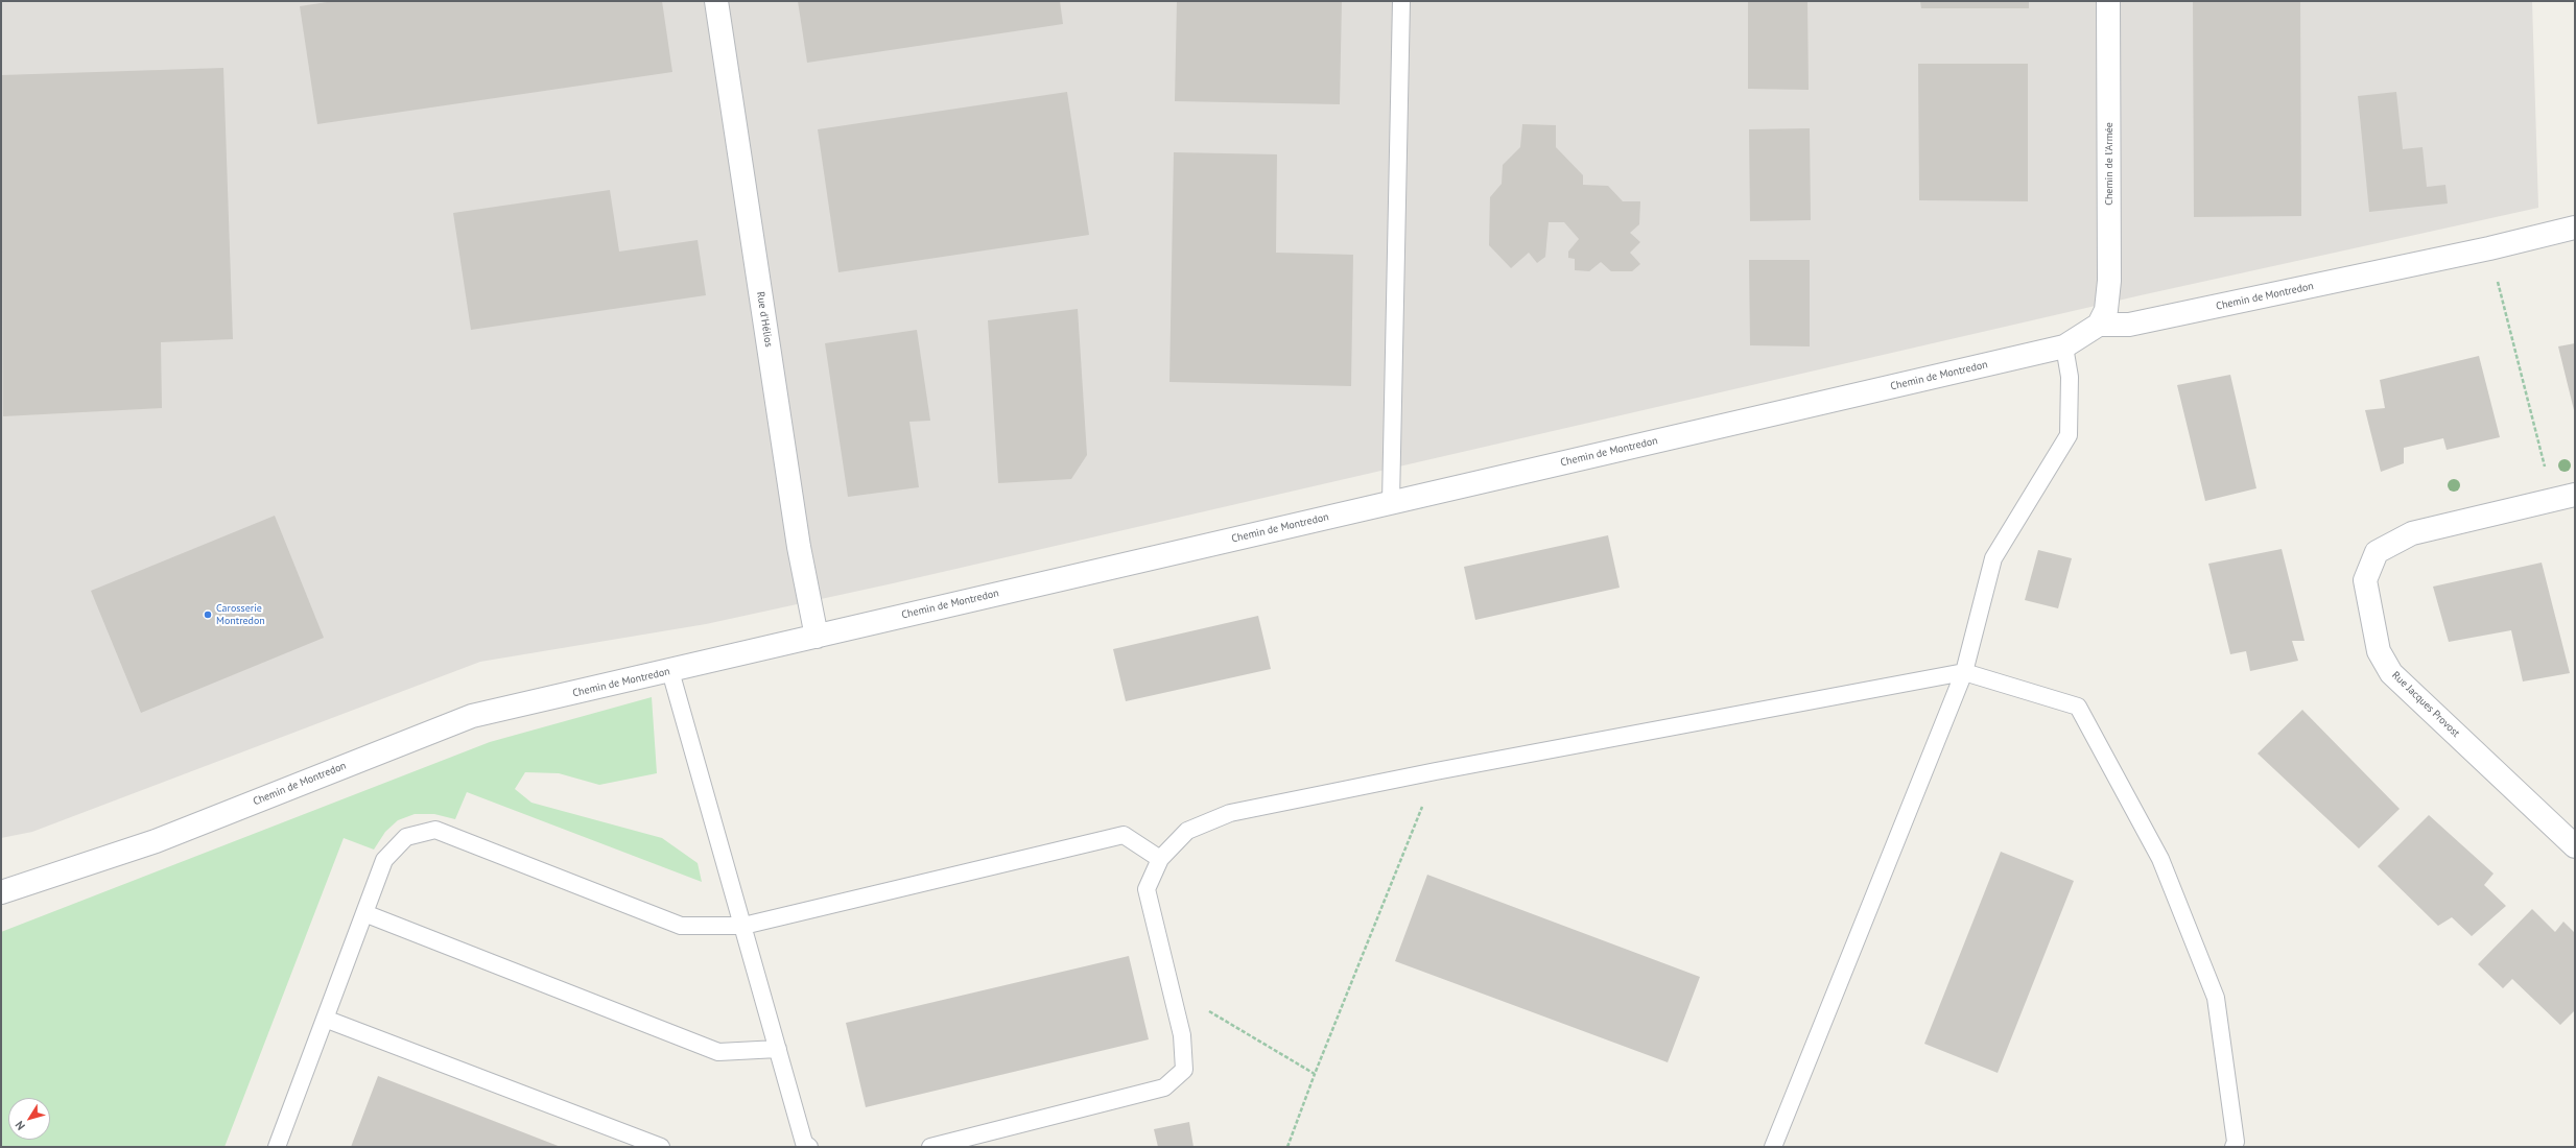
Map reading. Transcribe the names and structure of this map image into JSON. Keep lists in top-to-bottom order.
{
  "streets": {
    "street": [
      "Chemin de l'Armée",
      "Chemin de Montredon",
      "Rue d'Hélios",
      "Rue Jacques Provost"
    ]
  },
  "crossings": [
    ["Chemin de l'Armée", "Chemin de Montredon"],
    ["Chemin de Montredon", "Rue d'Hélios"]
  ],
  "places": ["Carosserie Montredon"],
  "north": "bottom left"
}
